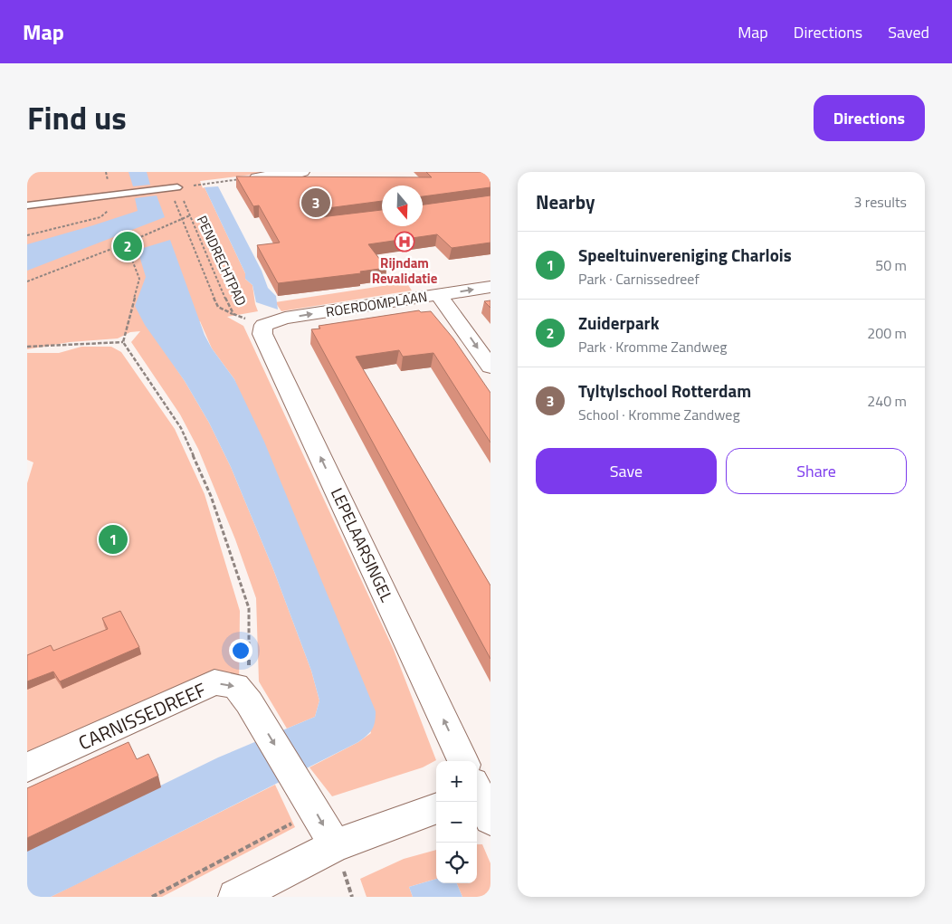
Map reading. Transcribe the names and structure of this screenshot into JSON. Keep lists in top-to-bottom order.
{
  "streets": {
    "street": ["ROERDOMPLAAN", "LEPELAARSINGEL", "CARNISSEDREEF"],
    "path": ["PENDRECHTPAD"]
  },
  "crossings": [
    ["PENDRECHTPAD", "ROERDOMPLAAN"],
    ["PENDRECHTPAD", "LEPELAARSINGEL"],
    ["ROERDOMPLAAN", "LEPELAARSINGEL"]
  ],
  "one_way": ["ROERDOMPLAAN", "LEPELAARSINGEL"],
  "places": {
    "hospital": ["Rijndam Revalidatie"]
  },
  "north": "bottom",
  "page": {
    "header": "Map",
    "nav": ["Map", "Directions", "Saved"],
    "title": "Find us",
    "buttons": [
      "Directions",
      ["Save", "Share"]
    ],
    "heading": ["Nearby", "3 results"],
    "pins": ["3", "2", "1"],
    "list": [
      {
        "mark": "1",
        "name": "Speeltuinvereniging Charlois",
        "note": "Park · Carnissedreef",
        "value": "50 m"
      },
      {
        "mark": "2",
        "name": "Zuiderpark",
        "note": "Park · Kromme Zandweg",
        "value": "200 m"
      },
      {
        "mark": "3",
        "name": "Tyltylschool Rotterdam",
        "note": "School · Kromme Zandweg",
        "value": "240 m"
      }
    ],
    "map_buttons": ["+", "−"]
  }
}
